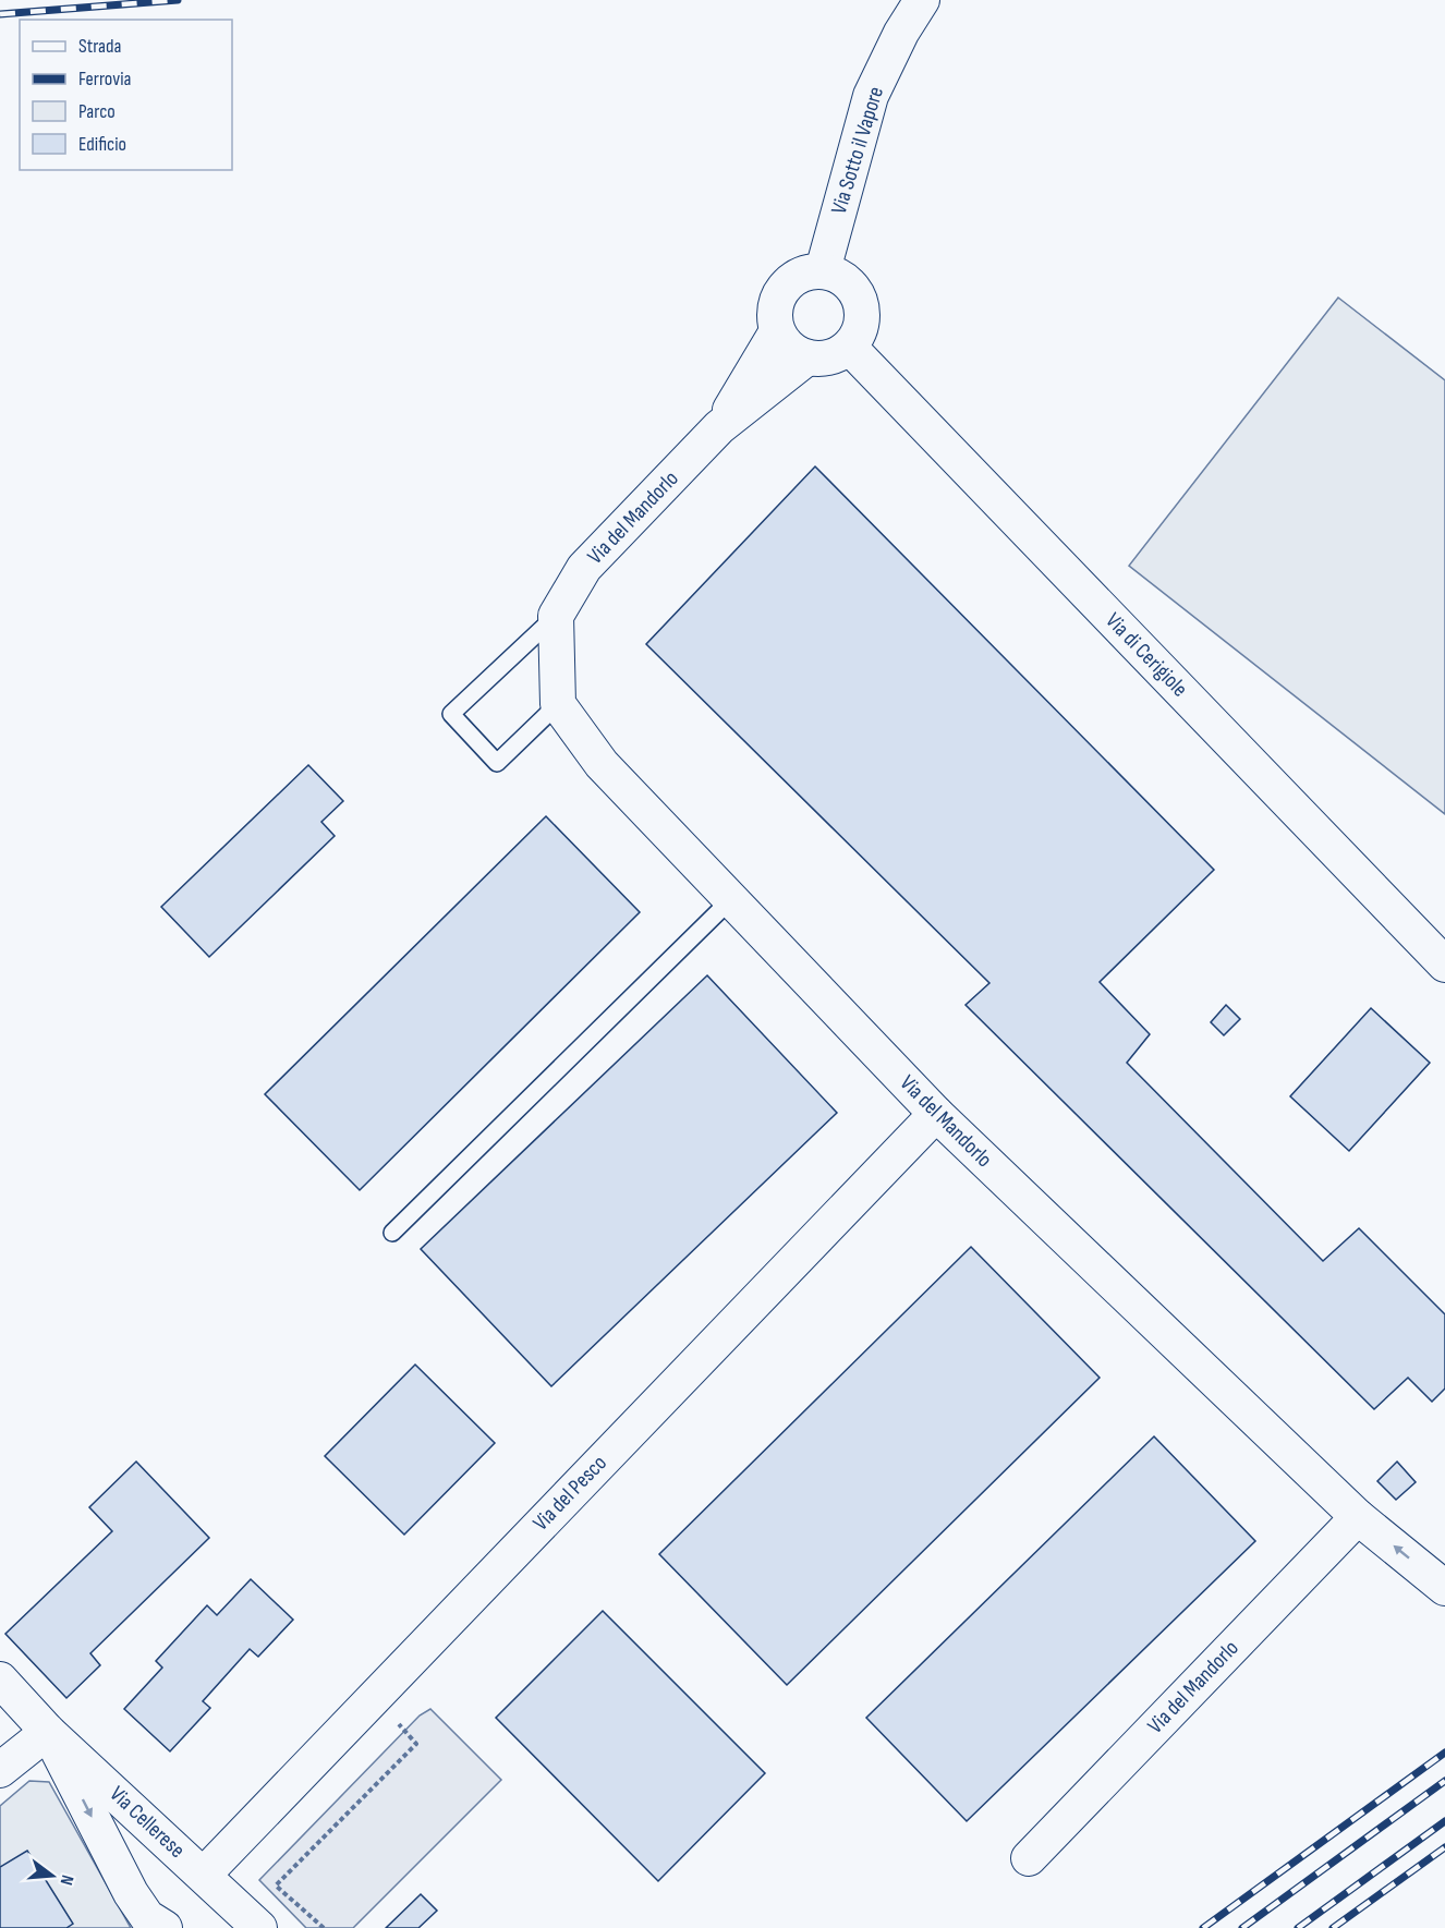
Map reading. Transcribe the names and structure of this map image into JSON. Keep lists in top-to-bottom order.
{
  "streets": {
    "street": [
      "Via Sotto il Vapore",
      "Via del Mandorlo",
      "Via di Cerigiole",
      "Via del Pesco",
      "Via Cellerese"
    ]
  },
  "crossings": [
    ["Via Sotto il Vapore", "Via del Mandorlo"],
    ["Via Sotto il Vapore", "Via di Cerigiole"],
    ["Via del Mandorlo", "Via di Cerigiole"],
    ["Via del Mandorlo", "Via del Pesco"],
    ["Via del Pesco", "Via Cellerese"]
  ],
  "legend": [
    "Strada",
    "Ferrovia",
    "Parco",
    "Edificio"
  ],
  "north": "right"
}
